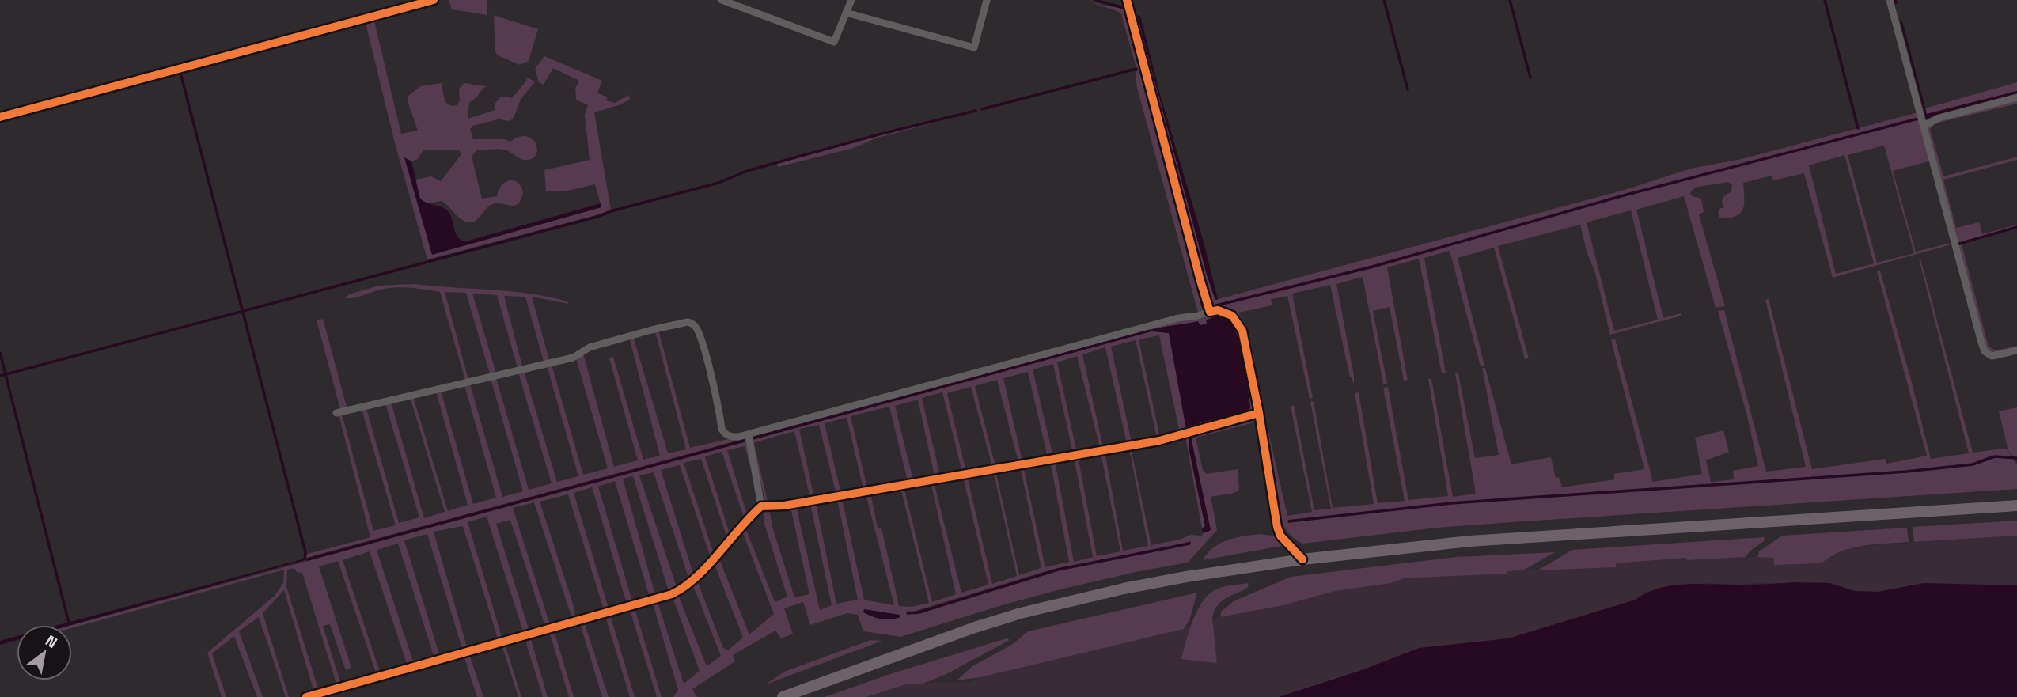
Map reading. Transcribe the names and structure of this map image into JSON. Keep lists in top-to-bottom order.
{
  "north": "top right"
}
